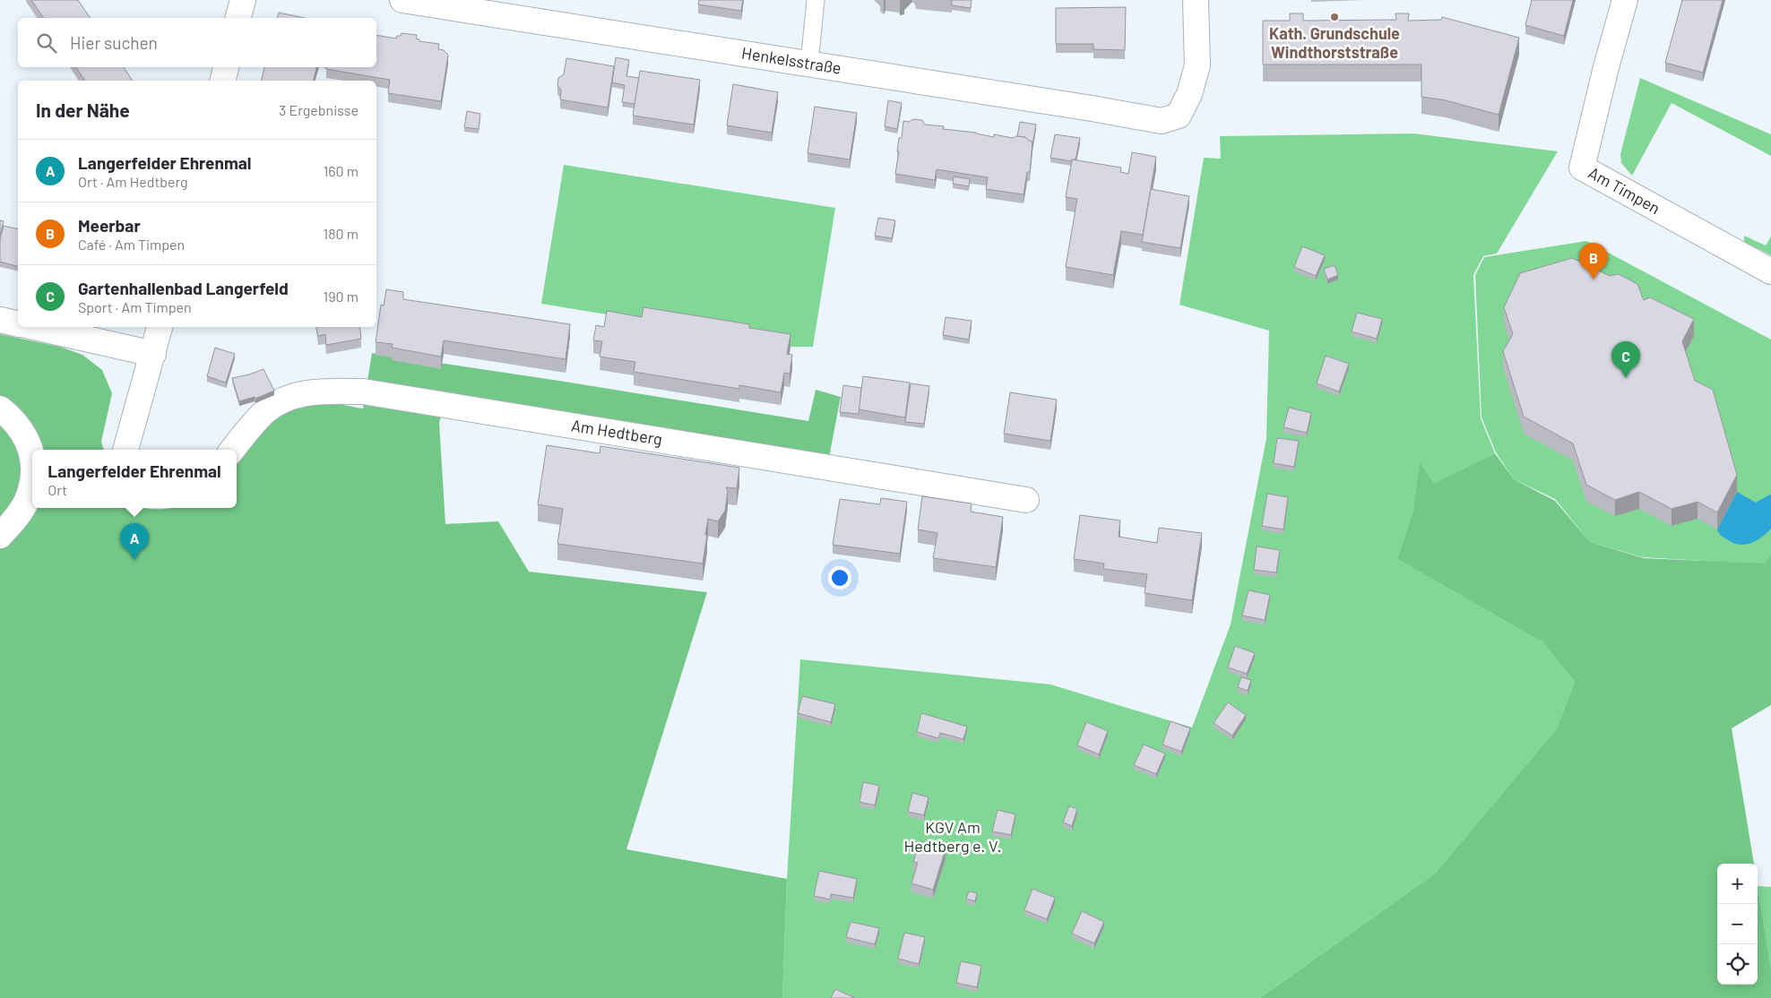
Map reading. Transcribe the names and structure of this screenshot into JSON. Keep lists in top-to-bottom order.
{
  "streets": {
    "street": ["Henkelsstraße", "Am Timpen", "Am Hedtberg"]
  },
  "parks": ["KGV Am Hedtberg e. V."],
  "places": ["Kath. Grundschule Windthorststraße"],
  "page": {
    "search": "Hier suchen",
    "heading": ["In der Nähe", "3 Ergebnisse"],
    "list": [
      {
        "mark": "A",
        "name": "Langerfelder Ehrenmal",
        "note": "Ort · Am Hedtberg",
        "value": "160 m"
      },
      {
        "mark": "B",
        "name": "Meerbar",
        "note": "Café · Am Timpen",
        "value": "180 m"
      },
      {
        "mark": "C",
        "name": "Gartenhallenbad Langerfeld",
        "note": "Sport · Am Timpen",
        "value": "190 m"
      }
    ],
    "pins": ["B", "C", "A"],
    "popup": ["Langerfelder Ehrenmal", "Ort"],
    "map_buttons": ["+", "−"]
  }
}
